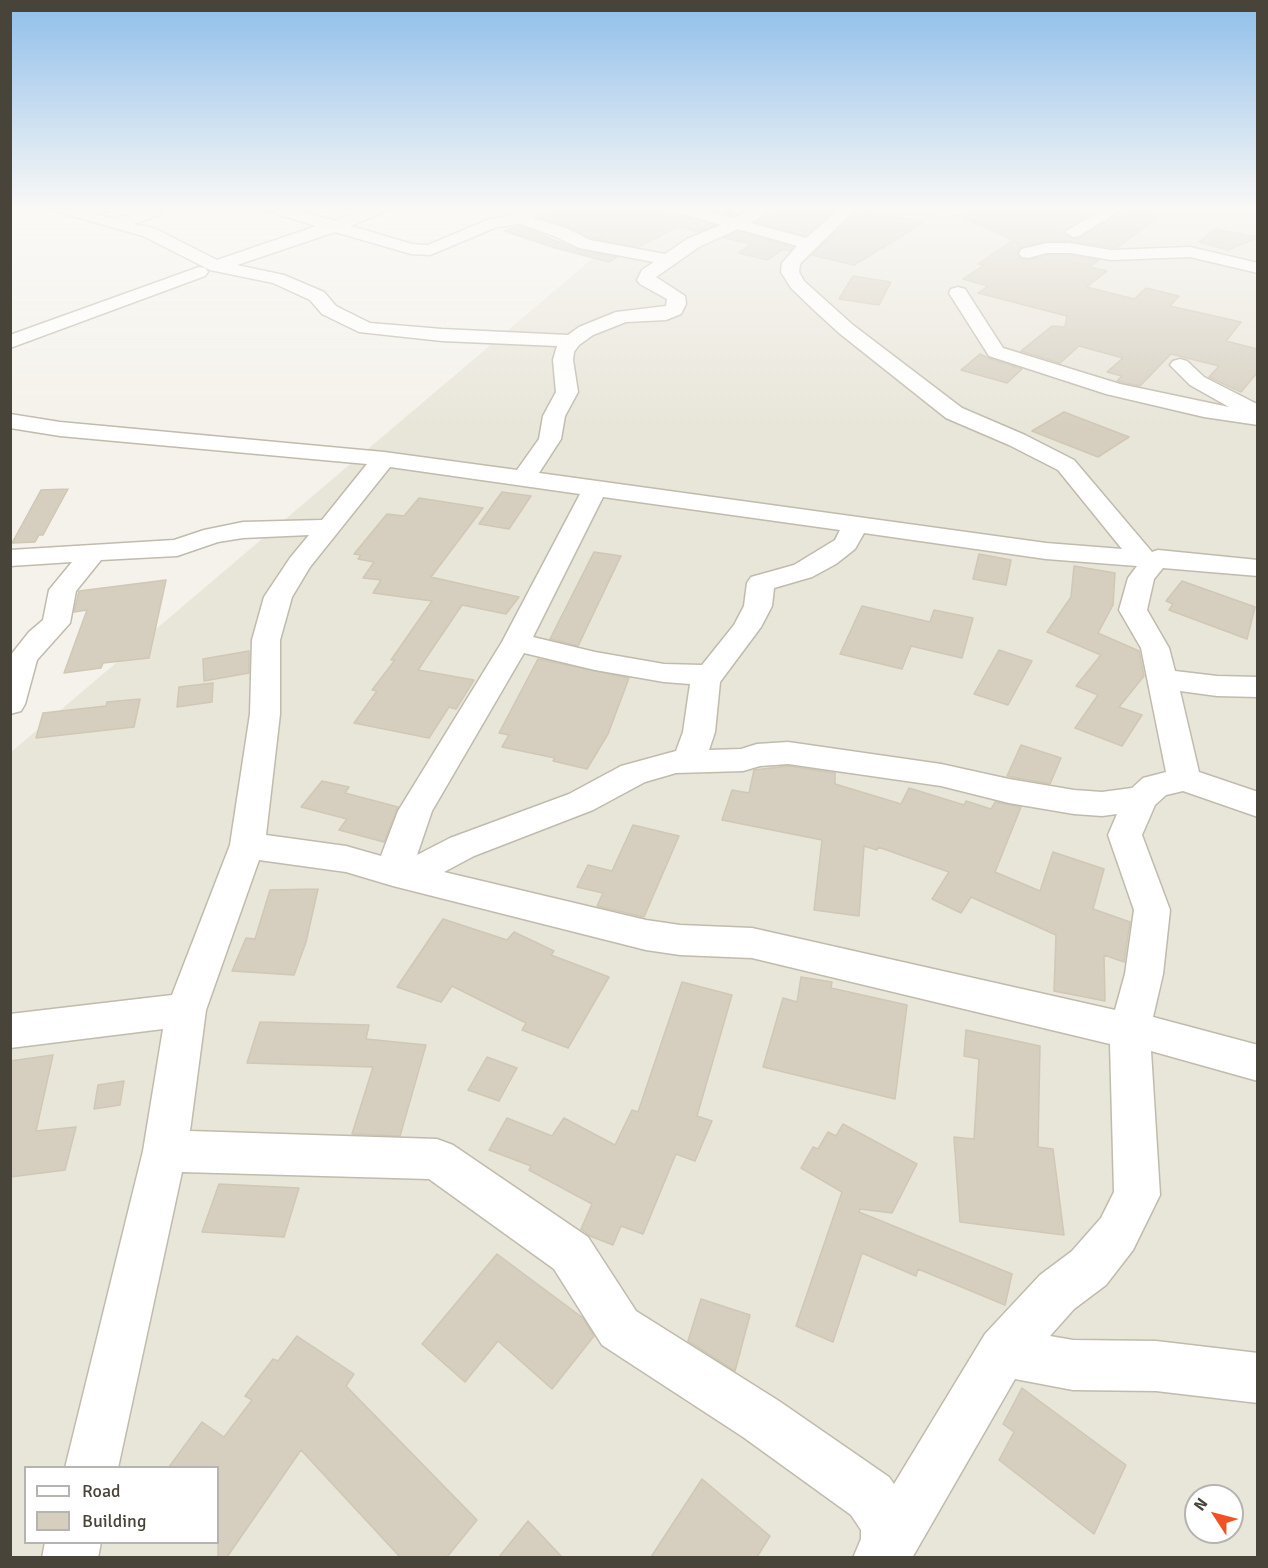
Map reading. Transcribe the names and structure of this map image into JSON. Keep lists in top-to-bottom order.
{
  "legend": ["Road", "Building"],
  "north": "top left"
}
